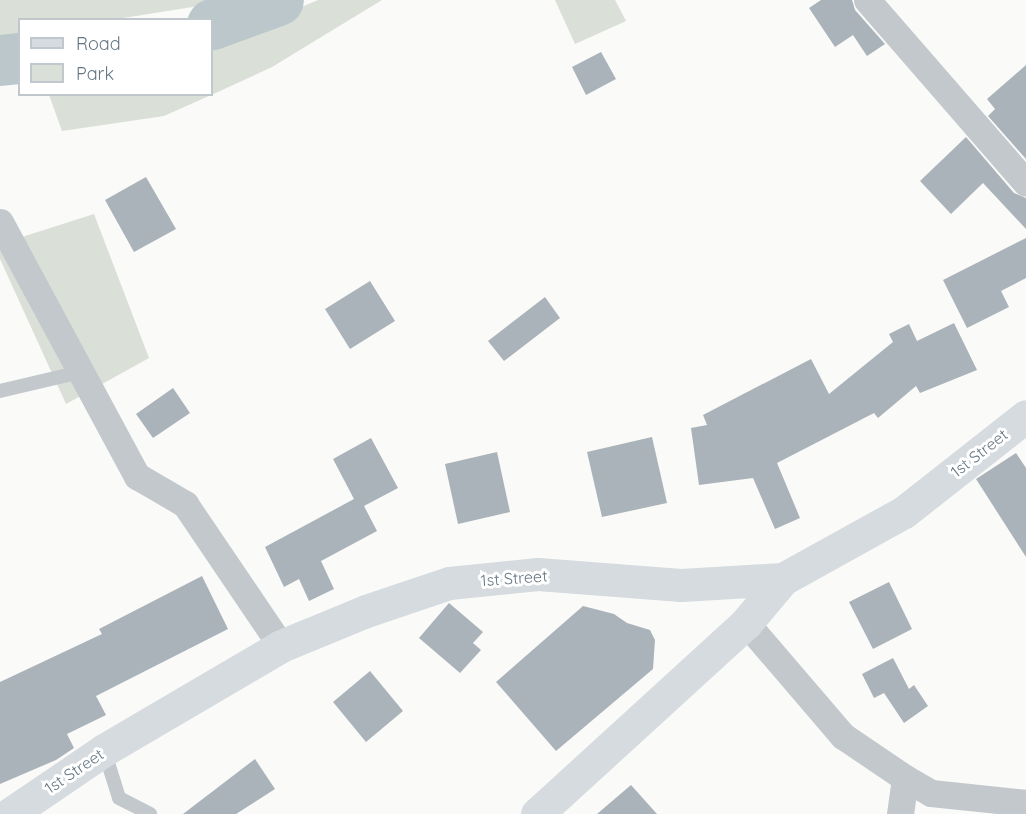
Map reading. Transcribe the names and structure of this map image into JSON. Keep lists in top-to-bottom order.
{
  "streets": {
    "street": ["1st Street"]
  },
  "legend": ["Road", "Park"]
}
